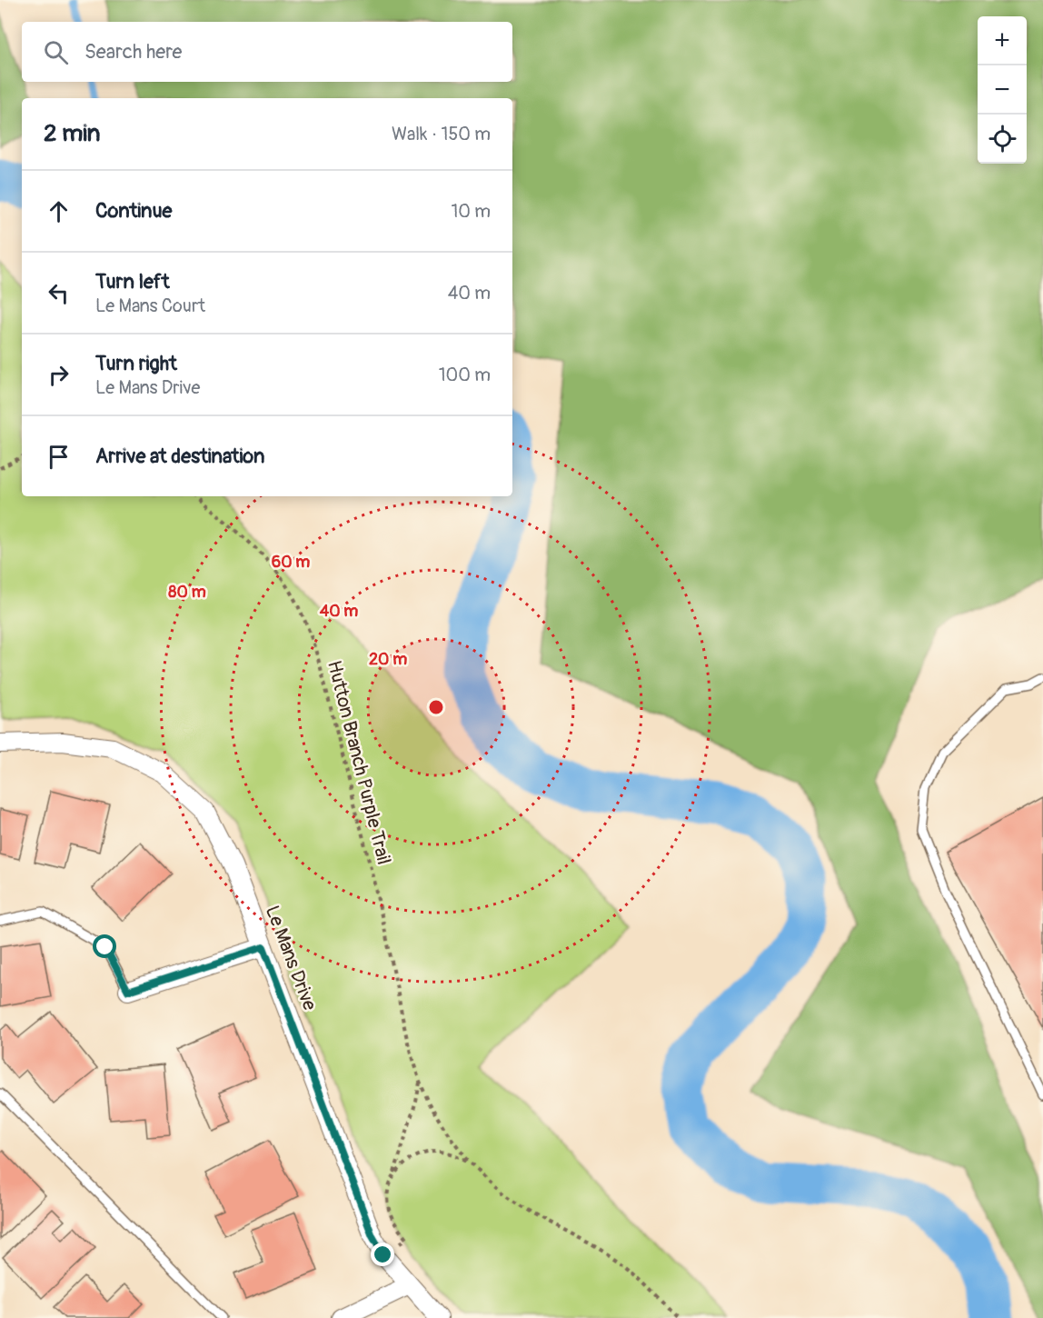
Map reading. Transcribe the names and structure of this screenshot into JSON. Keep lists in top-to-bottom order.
{
  "streets": {
    "street": ["Le Mans Drive"],
    "path": ["Hutton Branch Purple Trail"]
  },
  "crossings": [
    ["Hutton Branch Purple Trail", "Le Mans Drive"]
  ],
  "page": {
    "map_buttons": ["+", "−"],
    "search": "Search here",
    "heading": ["2 min", "Walk · 150 m"],
    "list": [
      ["Continue", "10 m"],
      ["Turn left", "Le Mans Court", "40 m"],
      ["Turn right", "Le Mans Drive", "100 m"],
      "Arrive at destination"
    ]
  },
  "rings": [
    "60 m",
    "80 m",
    "40 m",
    "20 m"
  ]
}
